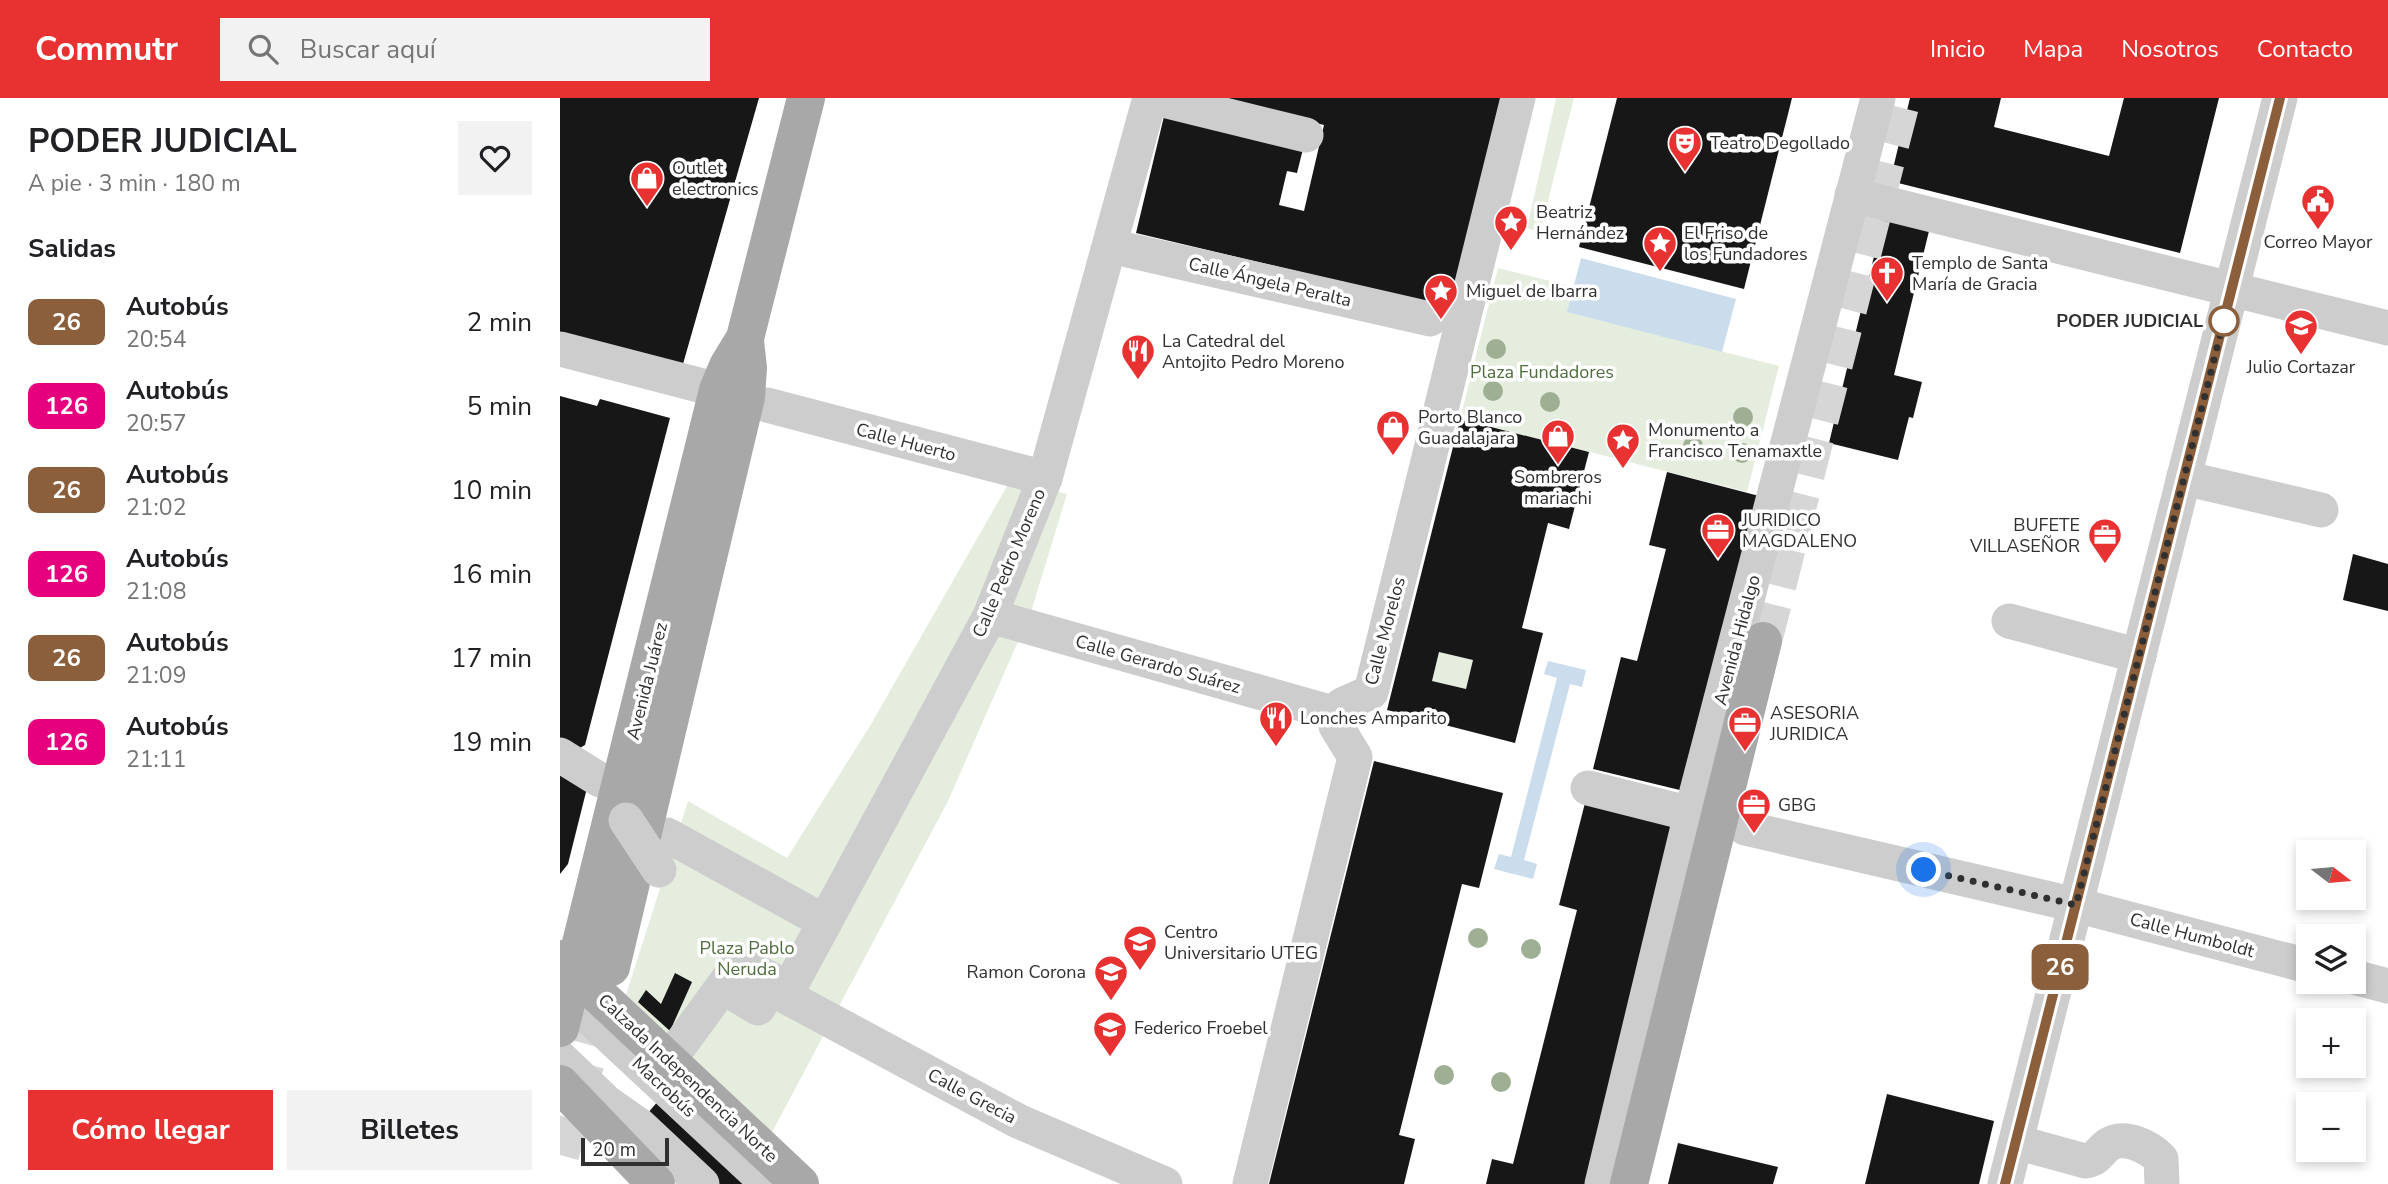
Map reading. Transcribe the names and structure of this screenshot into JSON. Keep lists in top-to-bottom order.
{
  "streets": {
    "main road": ["Avenida Hidalgo", "Avenida Juárez", "Calzada Independencia Norte"],
    "street": [
      "Calle Ángela Peralta",
      "Calle Huerto",
      "Calle Pedro Moreno",
      "Calle Morelos",
      "Calle Gerardo Suárez",
      "Calle Humboldt",
      "Macrobús",
      "Calle Grecia"
    ]
  },
  "crossings": [
    ["Calle Ángela Peralta", "Calle Pedro Moreno"],
    ["Calle Huerto", "Calle Pedro Moreno"],
    ["Calle Pedro Moreno", "Calle Gerardo Suárez"],
    ["Calle Pedro Moreno", "Calle Grecia"],
    ["Avenida Juárez", "Calzada Independencia Norte"],
    ["Avenida Juárez", "Macrobús"],
    ["Calzada Independencia Norte", "Macrobús"]
  ],
  "parks": ["Plaza Fundadores", "Plaza Pablo Neruda"],
  "places": {
    "theatre": ["Teatro Degollado"],
    "shop": ["Outlet electronics", "Porto Blanco Guadalajara", "Sombreros mariachi"],
    "public building": ["Correo Mayor"],
    "place": [
      "Beatriz Hernández",
      "El Friso de los Fundadores",
      "Miguel de Ibarra",
      "Monumento a Francisco Tenamaxtle"
    ],
    "church": ["Templo de Santa María de Gracia"],
    "other": ["PODER JUDICIAL"],
    "school or university": [
      "Julio Cortazar",
      "Centro Universitario UTEG",
      "Ramon Corona",
      "Federico Froebel"
    ],
    "restaurant": ["La Catedral del Antojito Pedro Moreno", "Lonches Amparito"],
    "office": [
      "JURIDICO MAGDALENO",
      "BUFETE VILLASEÑOR",
      "ASESORIA JURIDICA",
      "GBG"
    ]
  },
  "lines": ["bus line 26"],
  "scale_bar": "20 m",
  "north": "right",
  "page": {
    "header": "Commutr",
    "search": "Buscar aquí",
    "nav": [
      "Inicio",
      "Mapa",
      "Nosotros",
      "Contacto"
    ],
    "heading": [
      ["PODER JUDICIAL", "A pie · 3 min · 180 m"],
      "Salidas"
    ],
    "on_map": "26",
    "list": [
      {
        "mark": "26",
        "name": "Autobús",
        "note": "20:54",
        "value": "2 min"
      },
      {
        "mark": "126",
        "name": "Autobús",
        "note": "20:57",
        "value": "5 min"
      },
      {
        "mark": "26",
        "name": "Autobús",
        "note": "21:02",
        "value": "10 min"
      },
      {
        "mark": "126",
        "name": "Autobús",
        "note": "21:08",
        "value": "16 min"
      },
      {
        "mark": "26",
        "name": "Autobús",
        "note": "21:09",
        "value": "17 min"
      },
      {
        "mark": "126",
        "name": "Autobús",
        "note": "21:11",
        "value": "19 min"
      }
    ],
    "map_buttons": ["+", "−"],
    "buttons": ["Cómo llegar", "Billetes"],
    "scale": "20 m"
  }
}
